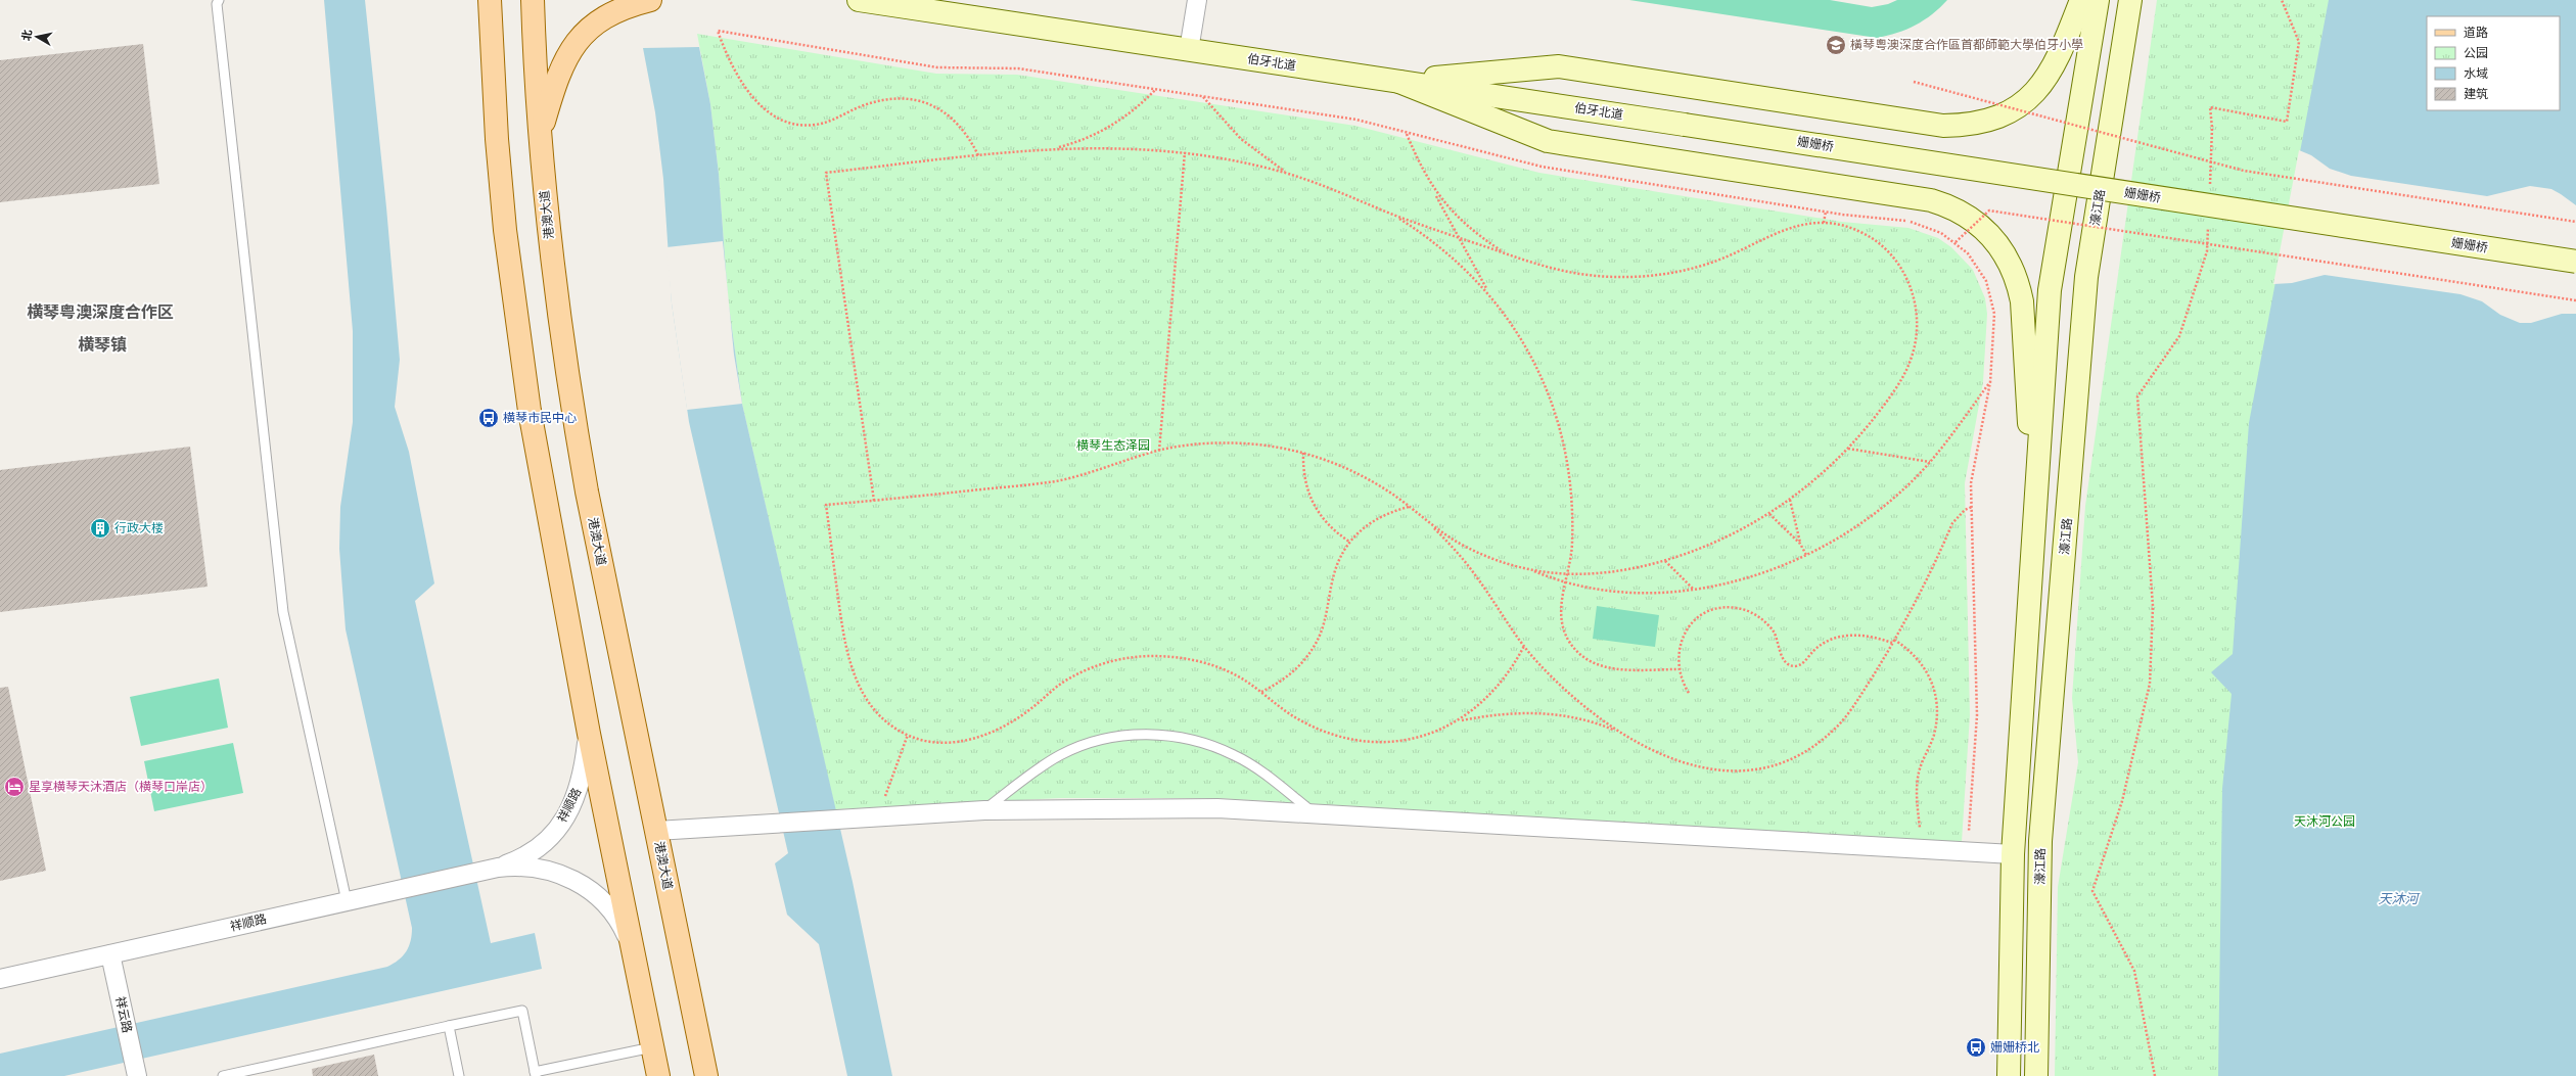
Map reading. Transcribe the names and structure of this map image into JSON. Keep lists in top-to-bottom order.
{
  "streets": {
    "main road": [
      "伯牙北道",
      "姗姗桥",
      "濠江路",
      "港澳大道"
    ],
    "street": ["祥顺路", "祥云路"]
  },
  "crossings": [
    ["伯牙北道", "姗姗桥"],
    ["祥顺路", "祥云路"]
  ],
  "districts": ["横琴粤澳深度合作区", "横琴镇"],
  "water": ["天沐河"],
  "parks": ["横琴生态泽园", "天沐河公园"],
  "places": {
    "school or university": ["橫琴粵澳深度合作區首都師範大學伯牙小學"],
    "bus stop": ["横琴市民中心", "姗姗桥北"],
    "building": ["行政大楼"],
    "hotel": ["星享横琴天沐酒店（横琴口岸店）"]
  },
  "legend": [
    "道路",
    "公园",
    "水域",
    "建筑"
  ],
  "north": "left"
}
